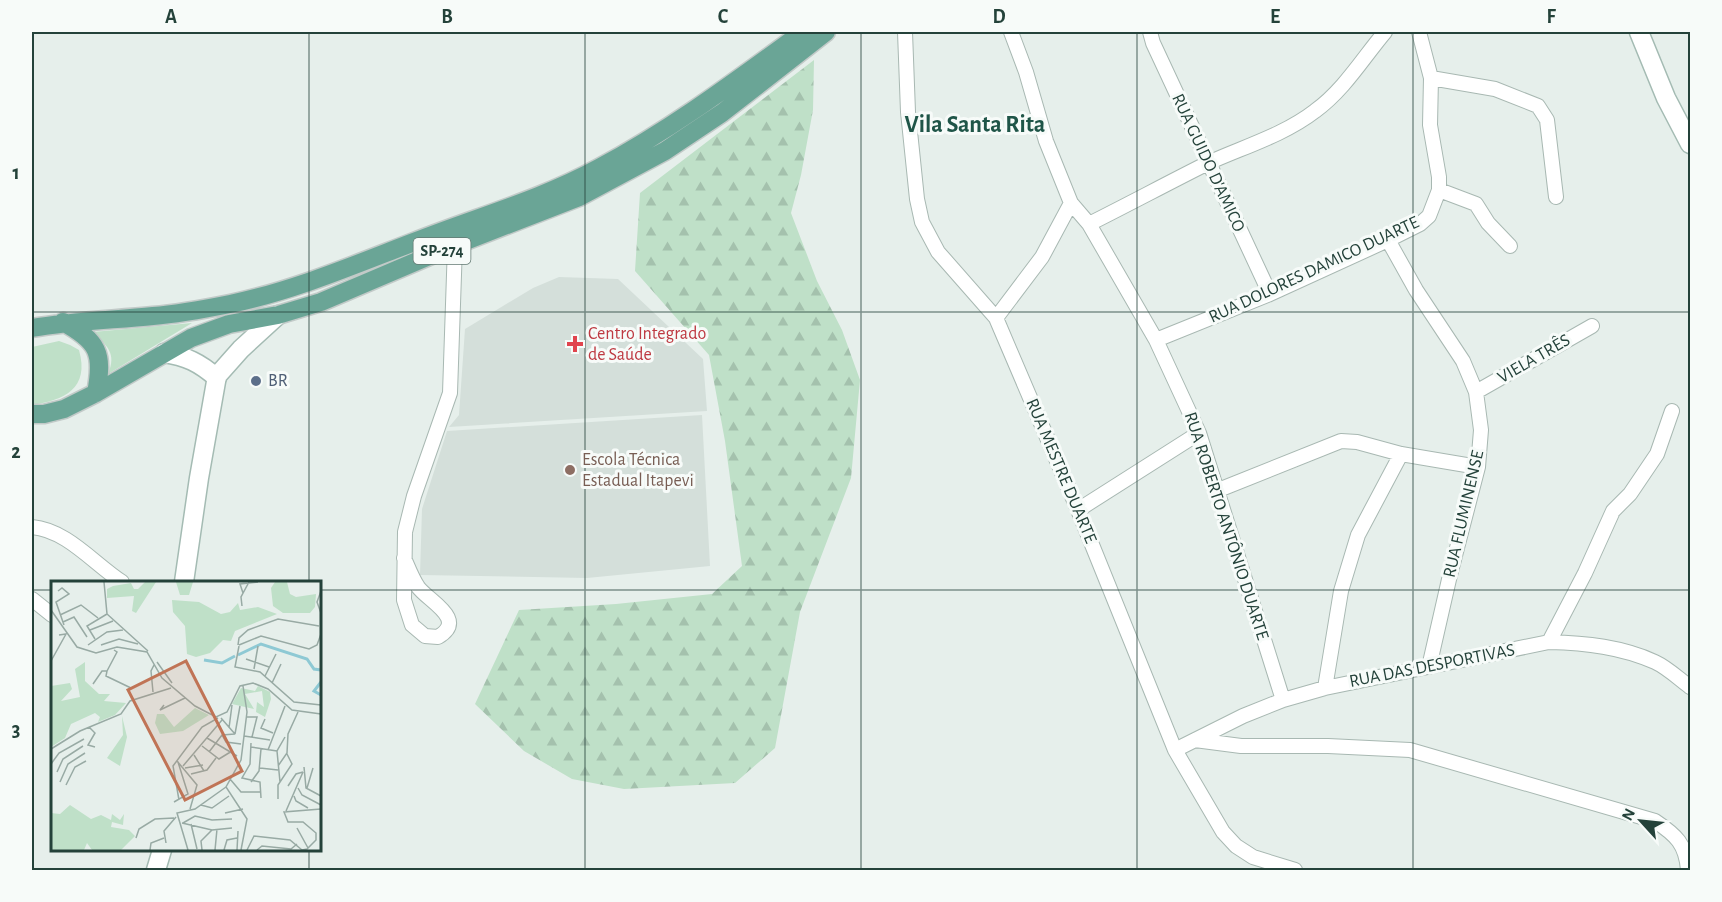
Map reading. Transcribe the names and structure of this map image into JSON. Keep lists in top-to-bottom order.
{
  "streets": {
    "main road": ["SP-274"],
    "street": [
      "RUA GUIDO D'AMICO",
      "RUA DOLORES DAMICO DUARTE",
      "VIELA TRÊS",
      "RUA MESTRE DUARTE",
      "RUA FLUMINENSE",
      "RUA ROBERTO ANTÔNIO DUARTE",
      "RUA DAS DESPORTIVAS"
    ]
  },
  "crossings": [
    ["RUA GUIDO D'AMICO", "RUA DOLORES DAMICO DUARTE"],
    ["RUA DOLORES DAMICO DUARTE", "RUA FLUMINENSE"],
    ["RUA DOLORES DAMICO DUARTE", "RUA ROBERTO ANTÔNIO DUARTE"],
    ["VIELA TRÊS", "RUA FLUMINENSE"],
    ["RUA MESTRE DUARTE", "RUA DAS DESPORTIVAS"],
    ["RUA FLUMINENSE", "RUA DAS DESPORTIVAS"],
    ["RUA ROBERTO ANTÔNIO DUARTE", "RUA DAS DESPORTIVAS"]
  ],
  "districts": ["Vila Santa Rita"],
  "places": {
    "health": ["Centro Integrado de Saúde"],
    "other": ["BR", "Escola Técnica Estadual Itapevi"]
  },
  "north": "top left",
  "grid": {
    "columns": [
      "A",
      "B",
      "C",
      "D",
      "E",
      "F"
    ],
    "rows": ["1", "2", "3"]
  }
}
